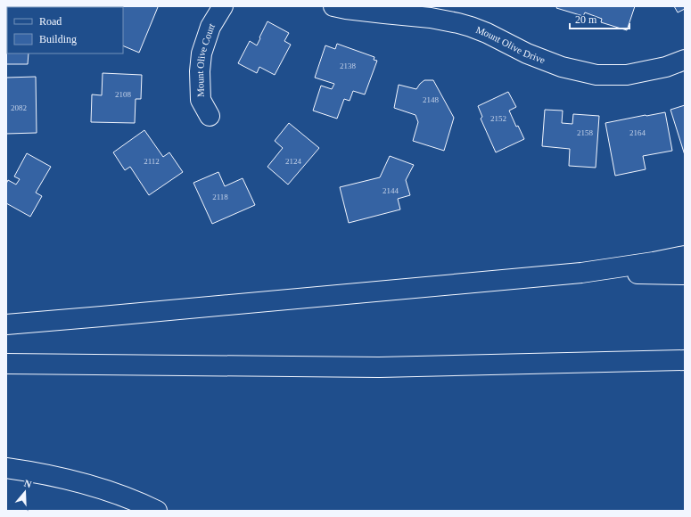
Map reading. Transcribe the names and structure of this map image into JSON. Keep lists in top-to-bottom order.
{
  "streets": {
    "main road": ["Mount Olive Drive", "Mount Olive Court"]
  },
  "house_numbers": [
    "2138",
    "2108",
    "2148",
    "2082",
    "2152",
    "2158",
    "2164",
    "2112",
    "2124",
    "2144",
    "2118"
  ],
  "legend": ["Road", "Building"],
  "scale_bar": "20 m",
  "north": "top"
}
